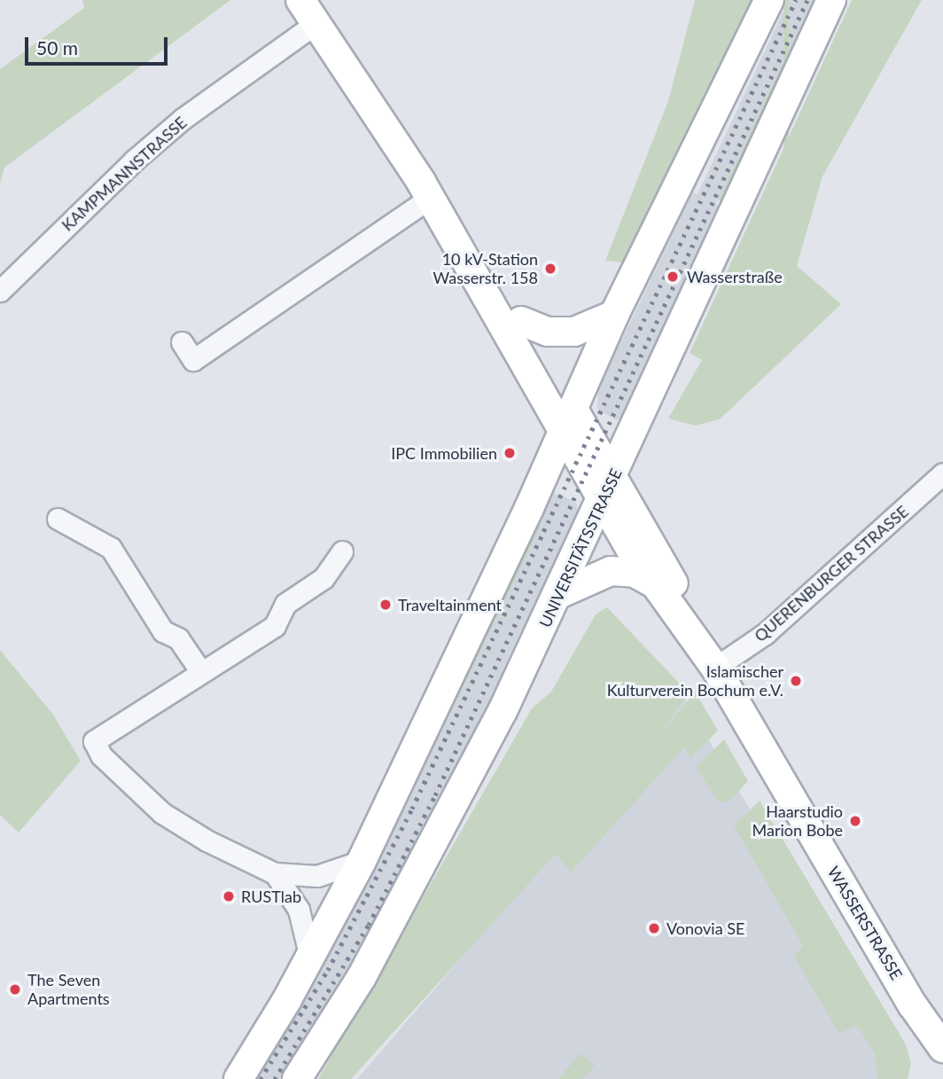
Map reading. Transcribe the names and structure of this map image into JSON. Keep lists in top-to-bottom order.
{
  "streets": {
    "main road": ["UNIVERSITÄTSSTRASSE", "WASSERSTRASSE"],
    "street": ["KAMPMANNSTRASSE", "QUERENBURGER STRASSE"]
  },
  "crossings": [
    ["KAMPMANNSTRASSE", "WASSERSTRASSE"],
    ["UNIVERSITÄTSSTRASSE", "WASSERSTRASSE"],
    ["QUERENBURGER STRASSE", "WASSERSTRASSE"]
  ],
  "places": [
    "10 kV-Station Wasserstr. 158",
    "Wasserstraße",
    "IPC Immobilien",
    "Traveltainment",
    "Islamischer Kulturverein Bochum e.V.",
    "Haarstudio Marion Bobe",
    "RUSTlab",
    "Vonovia SE",
    "The Seven Apartments"
  ],
  "scale_bar": "50 m"
}
